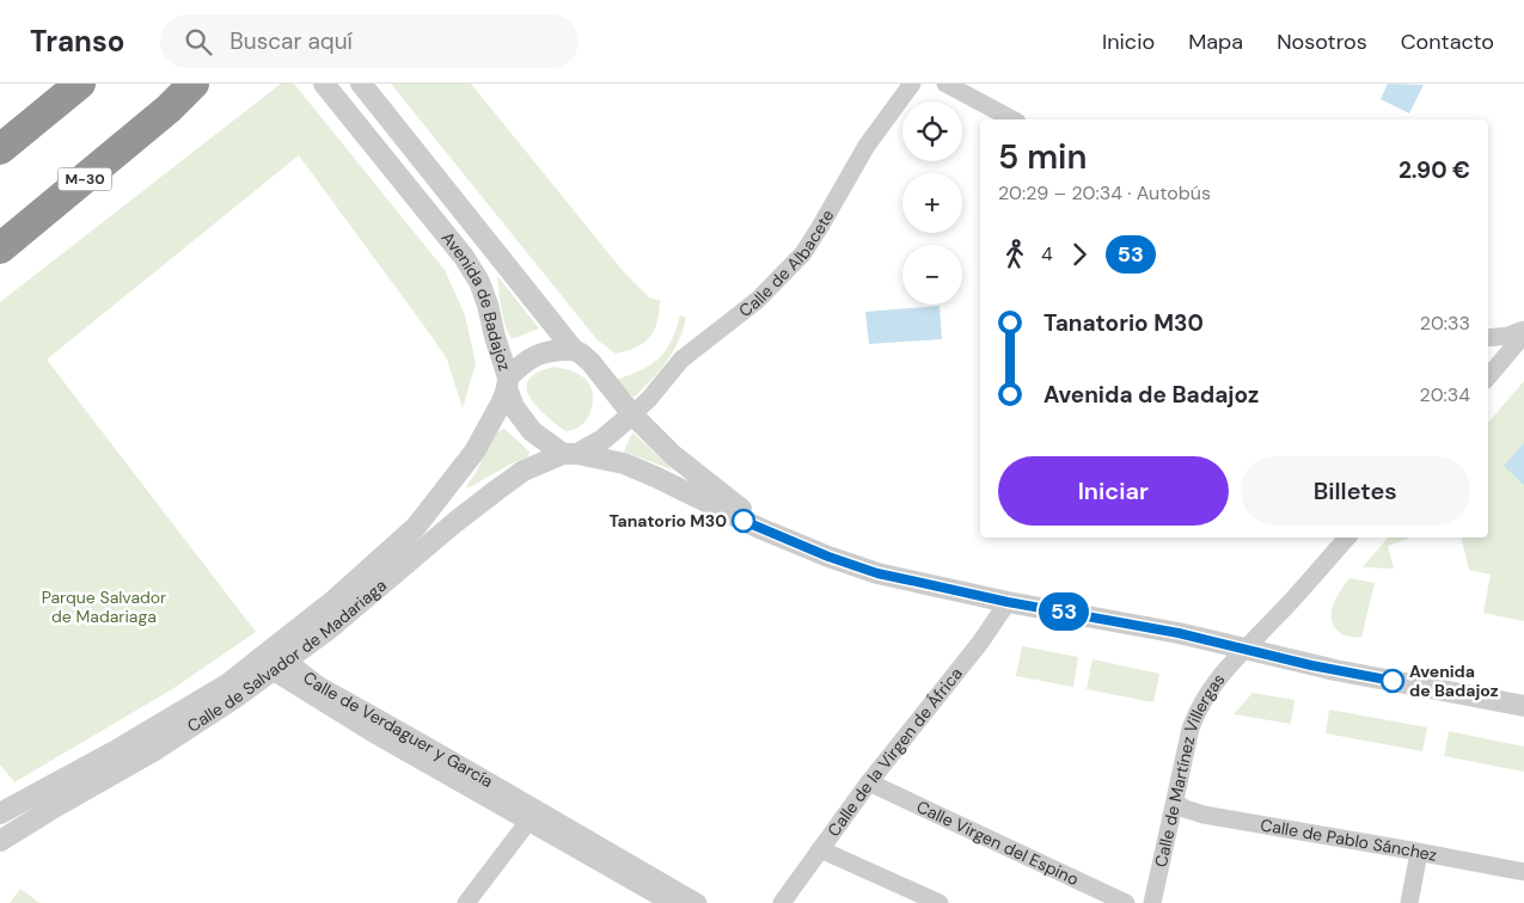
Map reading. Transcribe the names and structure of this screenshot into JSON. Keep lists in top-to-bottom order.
{
  "streets": {
    "highway": ["M-30"],
    "street": [
      "Calle de Albacete",
      "Avenida de Badajoz",
      "Calle de Salvador de Madariaga",
      "Calle de Verdaguer y García",
      "Calle de la Virgen de África",
      "Calle de Martínez Villergas",
      "Calle de Pablo Sánchez",
      "Calle Virgen del Espino"
    ]
  },
  "crossings": [
    ["Calle de Albacete", "Avenida de Badajoz"],
    ["Calle de Albacete", "Calle de Salvador de Madariaga"],
    ["Avenida de Badajoz", "Calle de Salvador de Madariaga"],
    ["Avenida de Badajoz", "Calle de la Virgen de África"],
    ["Avenida de Badajoz", "Calle de Martínez Villergas"],
    ["Calle de Salvador de Madariaga", "Calle de Verdaguer y García"],
    ["Calle de la Virgen de África", "Calle Virgen del Espino"],
    ["Calle de Martínez Villergas", "Calle de Pablo Sánchez"]
  ],
  "parks": ["Parque Salvador de Madariaga"],
  "places": ["Tanatorio M30", "Avenida de Badajoz"],
  "lines": ["bus line 53"],
  "page": {
    "header": "Transo",
    "search": "Buscar aquí",
    "nav": [
      "Inicio",
      "Mapa",
      "Nosotros",
      "Contacto"
    ],
    "on_map": "53",
    "map_buttons": ["+", "−"],
    "heading": ["5 min", "20:29 – 20:34 · Autobús", "2.90 €"],
    "legs": ["4", "53"],
    "list": [
      {
        "name": "Tanatorio M30",
        "value": "20:33"
      },
      {
        "name": "Avenida de Badajoz",
        "value": "20:34"
      }
    ],
    "buttons": ["Iniciar", "Billetes"]
  }
}
